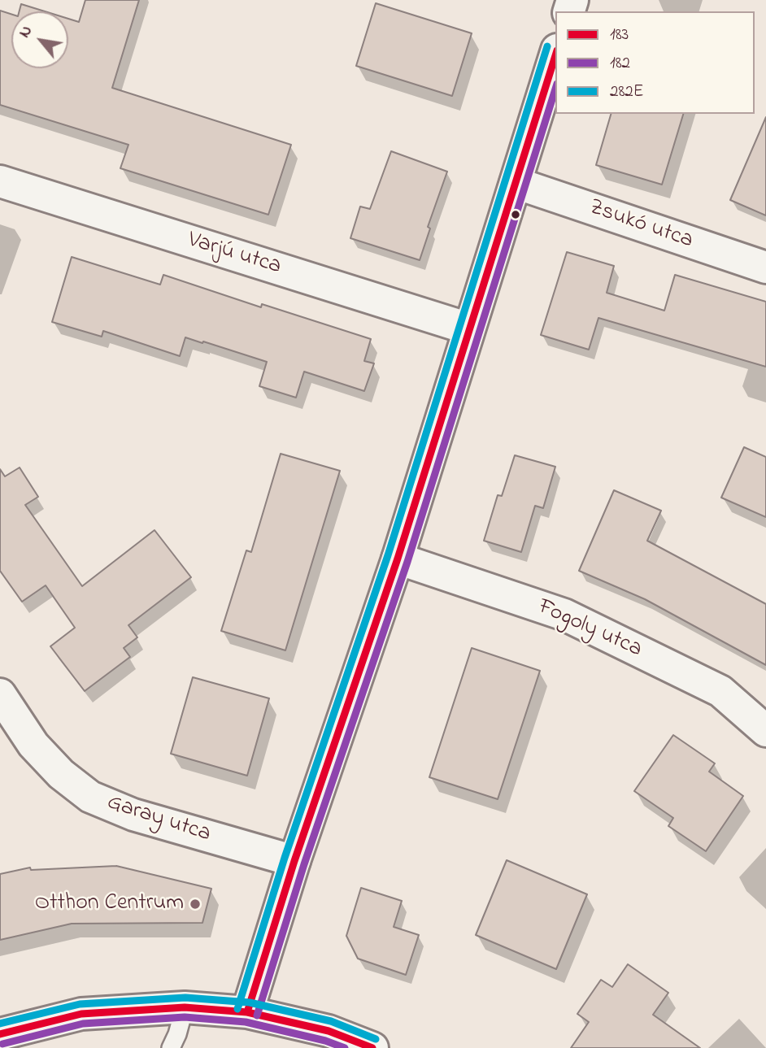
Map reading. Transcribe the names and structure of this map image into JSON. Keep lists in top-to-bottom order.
{
  "streets": {
    "street": [
      "Zsukó utca",
      "Varjú utca",
      "Fogoly utca",
      "Garay utca"
    ]
  },
  "places": ["Otthon Centrum"],
  "lines": ["transit line 282E", "transit line 183", "transit line 182"],
  "legend": ["183", "182", "282E"],
  "north": "top left"
}
